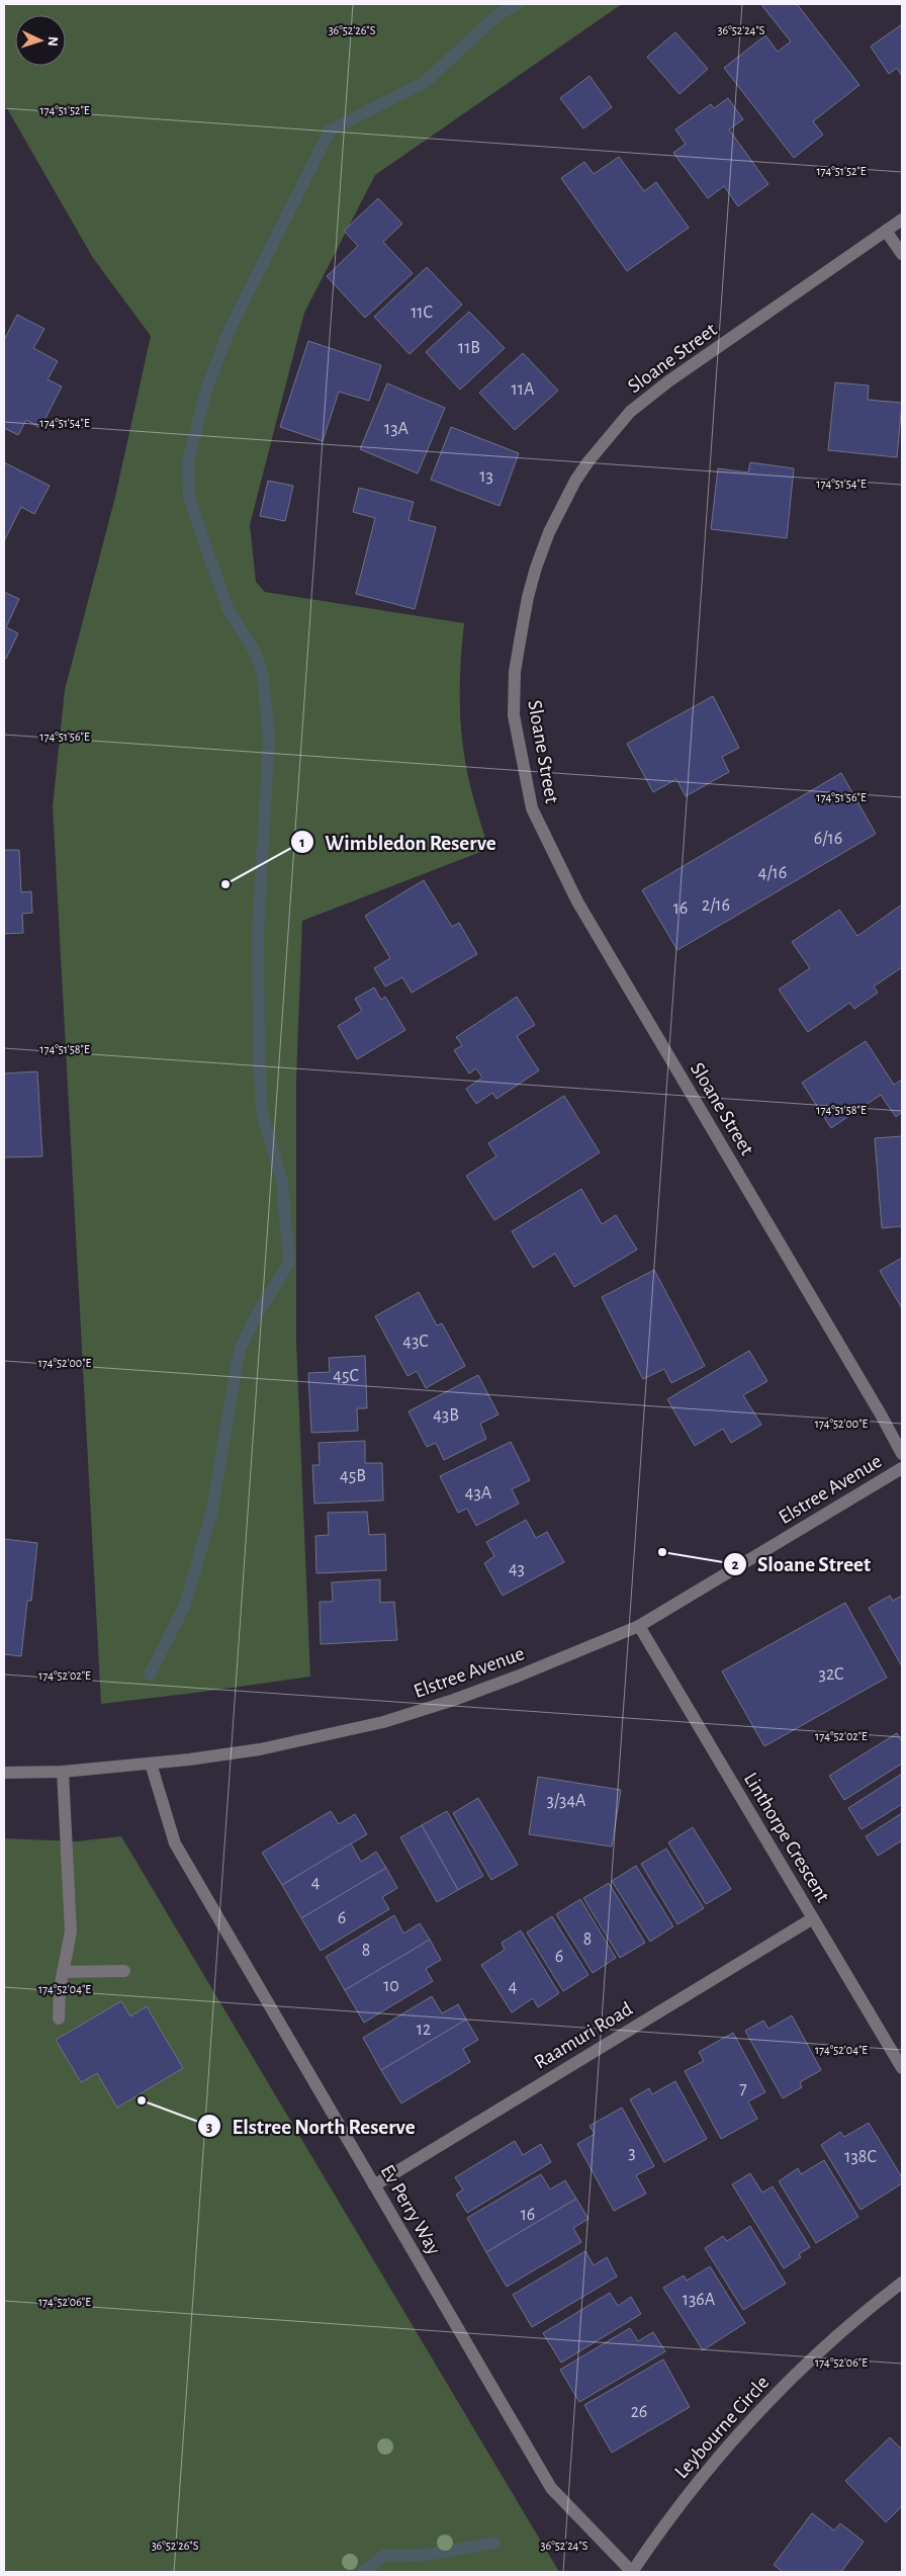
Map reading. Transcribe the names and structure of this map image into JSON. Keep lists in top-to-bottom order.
{
  "streets": {
    "street": [
      "Sloane Street",
      "Elstree Avenue",
      "Linthorpe Crescent",
      "Raamuri Road",
      "Ev Perry Way",
      "Leybourne Circle"
    ]
  },
  "crossings": [
    ["Elstree Avenue", "Linthorpe Crescent"],
    ["Elstree Avenue", "Ev Perry Way"],
    ["Linthorpe Crescent", "Raamuri Road"],
    ["Raamuri Road", "Ev Perry Way"],
    ["Ev Perry Way", "Leybourne Circle"]
  ],
  "places": ["Wimbledon Reserve", "Sloane Street", "Elstree North Reserve"],
  "house_numbers": [
    "11C",
    "11B",
    "11A",
    "13A",
    "13",
    "6/16",
    "4/16",
    "2/16",
    "16",
    "43C",
    "45C",
    "43B",
    "45B",
    "43A",
    "43",
    "32C",
    "3/34A",
    "4",
    "6",
    "8",
    "8",
    "6",
    "10",
    "4",
    "12",
    "7",
    "3",
    "138C",
    "16",
    "136A",
    "26"
  ],
  "north": "right",
  "coordinates": [
    "36°52'26\"S",
    "36°52'24\"S",
    "174°51'52\"E",
    "174°51'54\"E",
    "174°51'56\"E",
    "174°51'58\"E",
    "174°52'00\"E",
    "174°52'02\"E",
    "174°52'04\"E",
    "174°52'06\"E"
  ]
}
